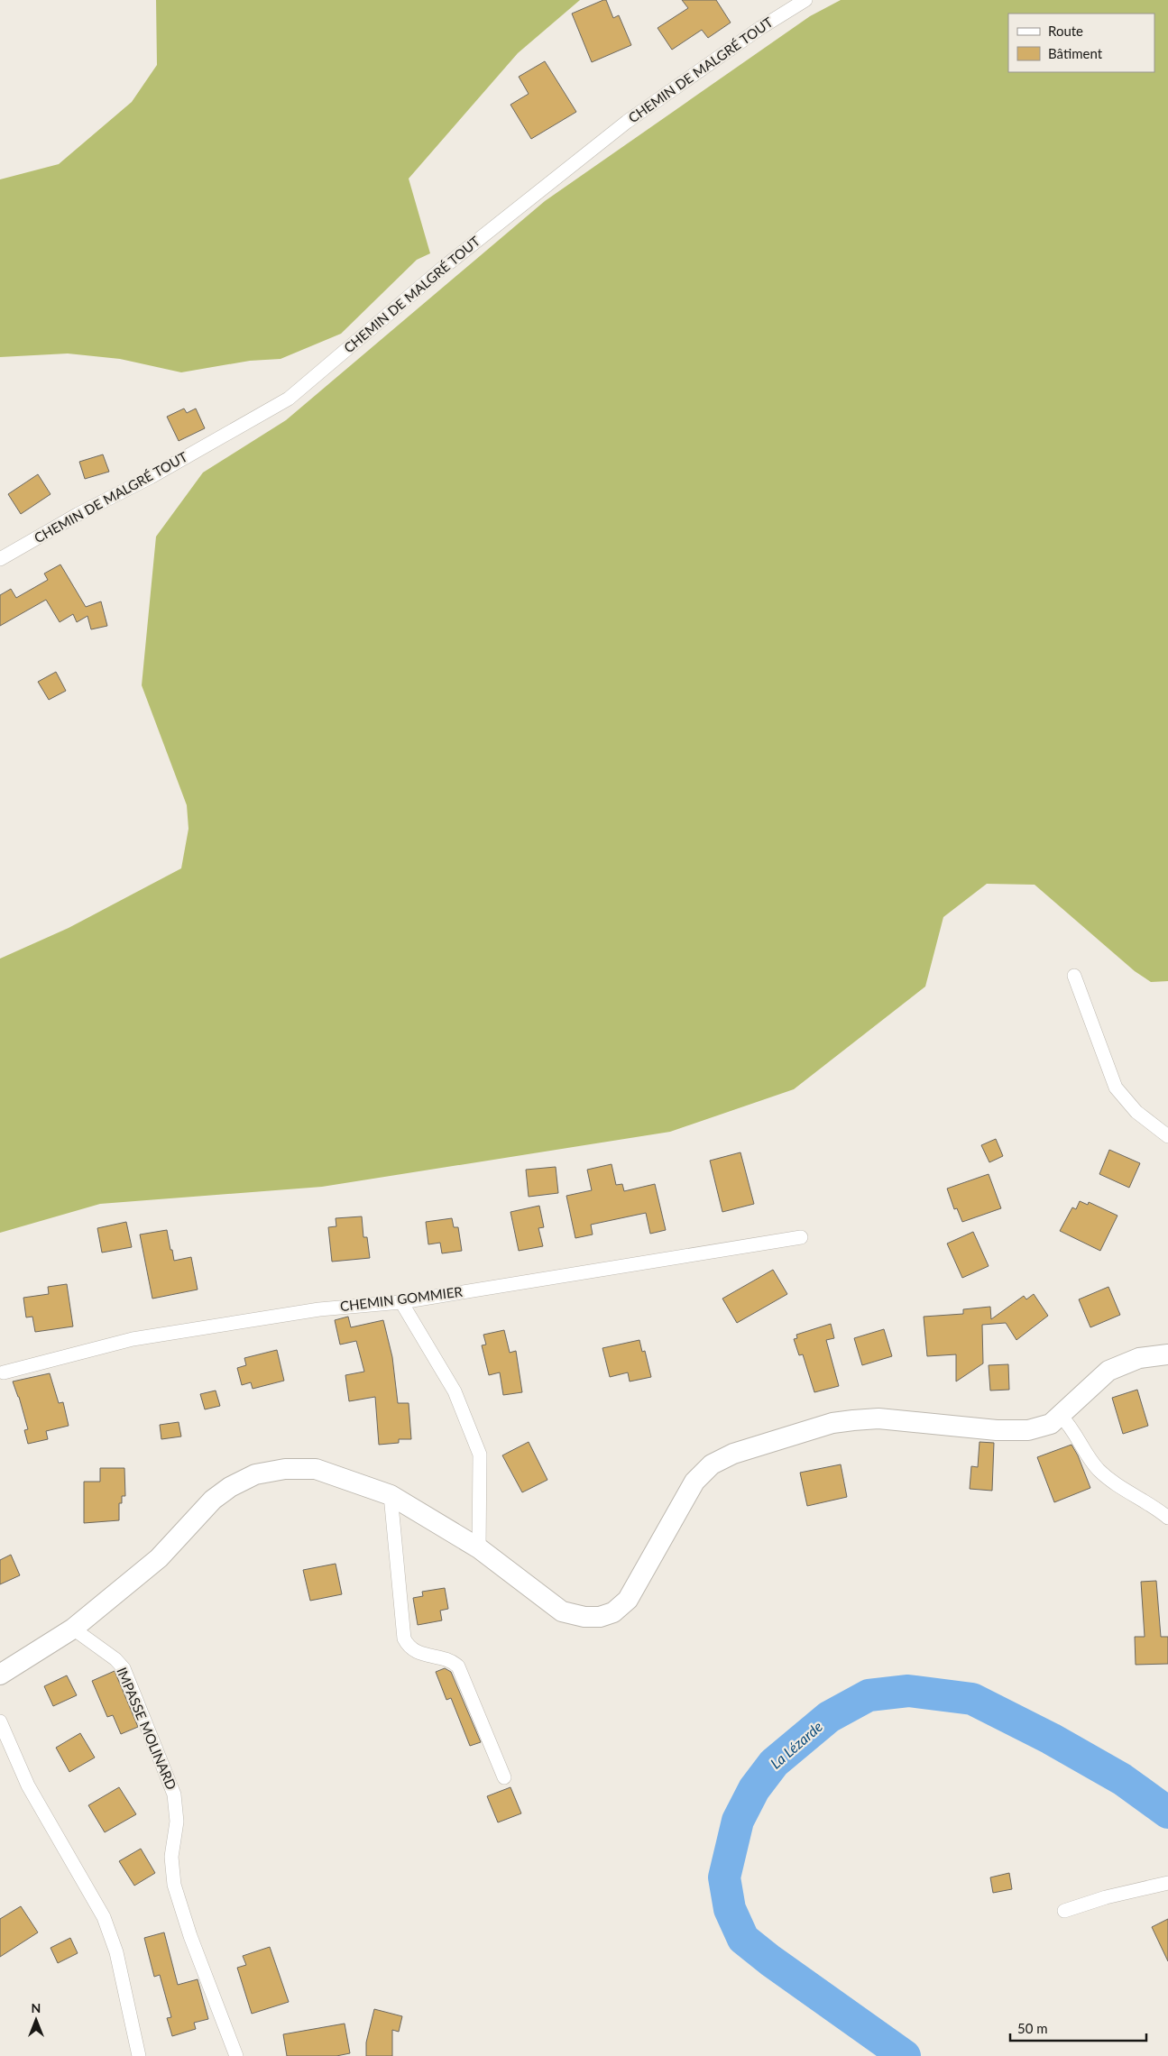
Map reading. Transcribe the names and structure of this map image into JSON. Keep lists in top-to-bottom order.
{
  "streets": {
    "street": ["CHEMIN DE MALGRÉ TOUT", "CHEMIN GOMMIER", "IMPASSE MOLINARD"]
  },
  "water": ["La Lézarde"],
  "legend": ["Route", "Bâtiment"],
  "scale_bar": "50 m",
  "north": "top"
}
